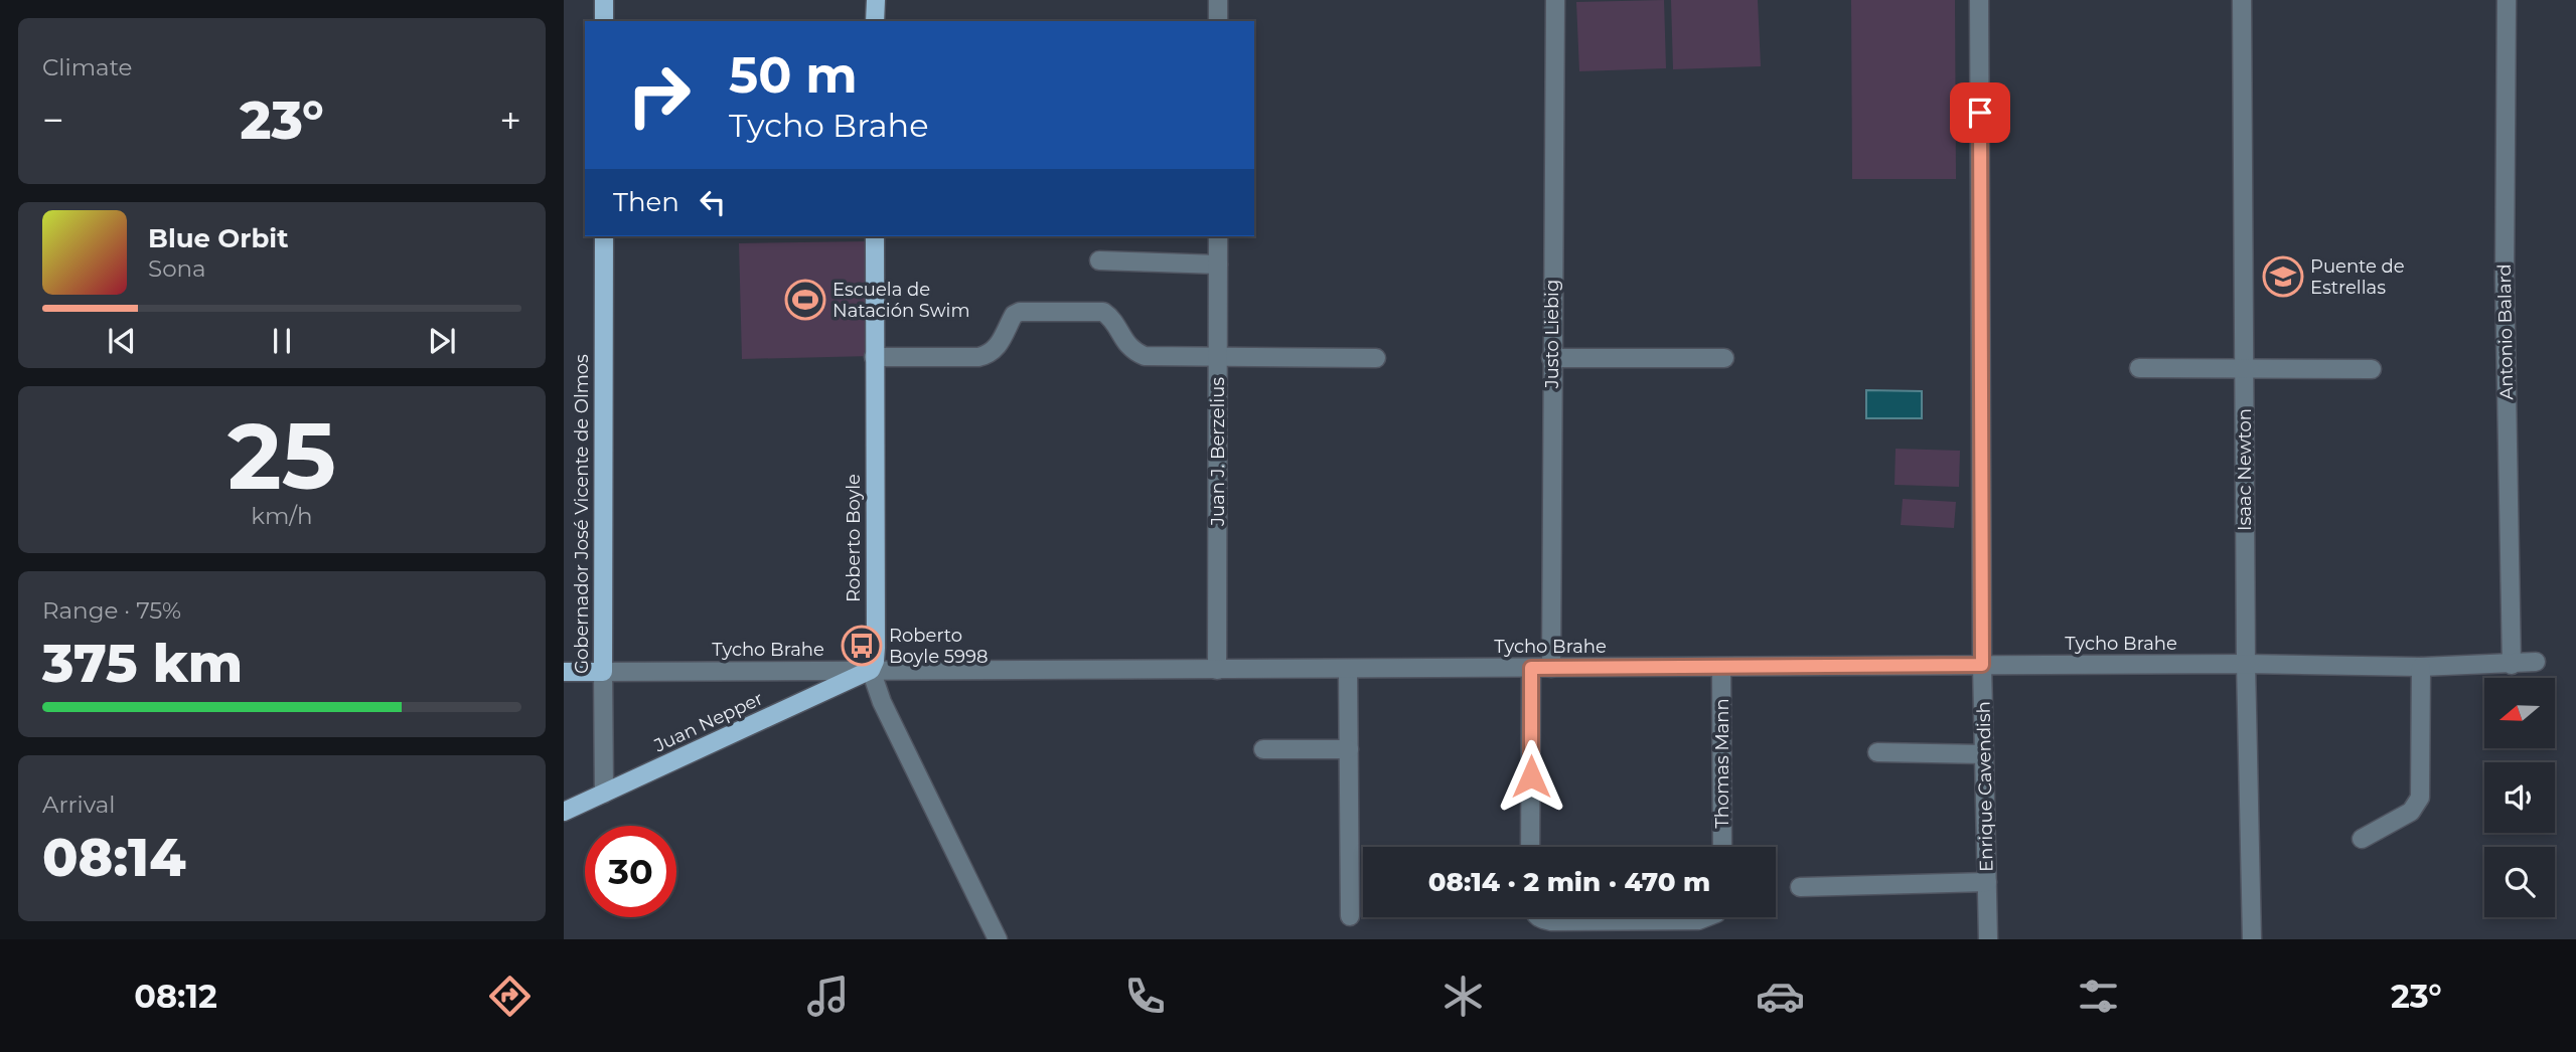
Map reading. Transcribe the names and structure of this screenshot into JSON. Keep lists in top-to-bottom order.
{
  "streets": {
    "main road": [
      "Gobernador José Vicente de Olmos",
      "Roberto Boyle",
      "Tycho Brahe",
      "Juan Nepper"
    ],
    "street": [
      "Antonio Balard",
      "Justo Liebig",
      "Juan J. Berzelius",
      "Isaac Newton",
      "Thomas Mann",
      "Enrique Cavendish"
    ]
  },
  "crossings": [
    ["Antonio Balard", "Tycho Brahe"],
    ["Justo Liebig", "Tycho Brahe"],
    ["Juan J. Berzelius", "Tycho Brahe"],
    ["Isaac Newton", "Tycho Brahe"],
    ["Gobernador José Vicente de Olmos", "Tycho Brahe"],
    ["Gobernador José Vicente de Olmos", "Juan Nepper"],
    ["Roberto Boyle", "Tycho Brahe"],
    ["Roberto Boyle", "Juan Nepper"],
    ["Tycho Brahe", "Juan Nepper"],
    ["Tycho Brahe", "Thomas Mann"],
    ["Tycho Brahe", "Enrique Cavendish"]
  ],
  "places": {
    "school or university": ["Puente de Estrellas"],
    "sports": ["Escuela de Natación Swim"],
    "bus stop": ["Roberto Boyle 5998"]
  },
  "north": "left",
  "page": {
    "tile": [
      "Climate",
      ["25", "km/h"],
      ["Range · 75%", "375 km"],
      ["Arrival", "08:14"]
    ],
    "turn": ["50 m", "Tycho Brahe"],
    "heat": ["−", "23°", "+"],
    "then": "Then",
    "song": ["Blue Orbit", "Sona"],
    "limit": "30",
    "trip": "08:14 · 2 min · 470 m",
    "tabs": ["08:12", "23°"]
  }
}
